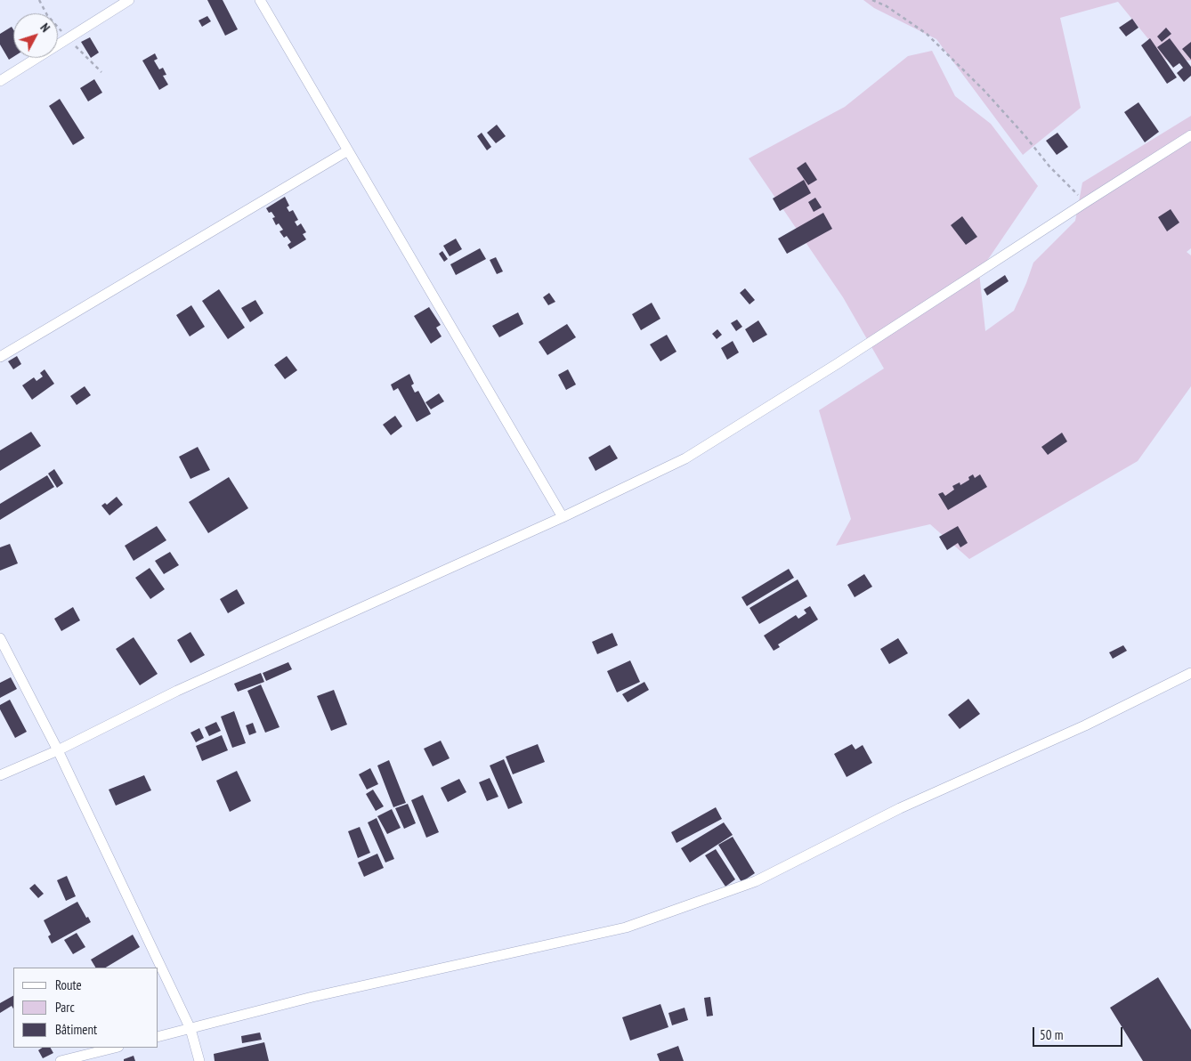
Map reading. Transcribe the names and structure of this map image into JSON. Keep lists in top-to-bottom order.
{
  "legend": ["Route", "Parc", "Bâtiment"],
  "scale_bar": "50 m",
  "north": "top right"
}
